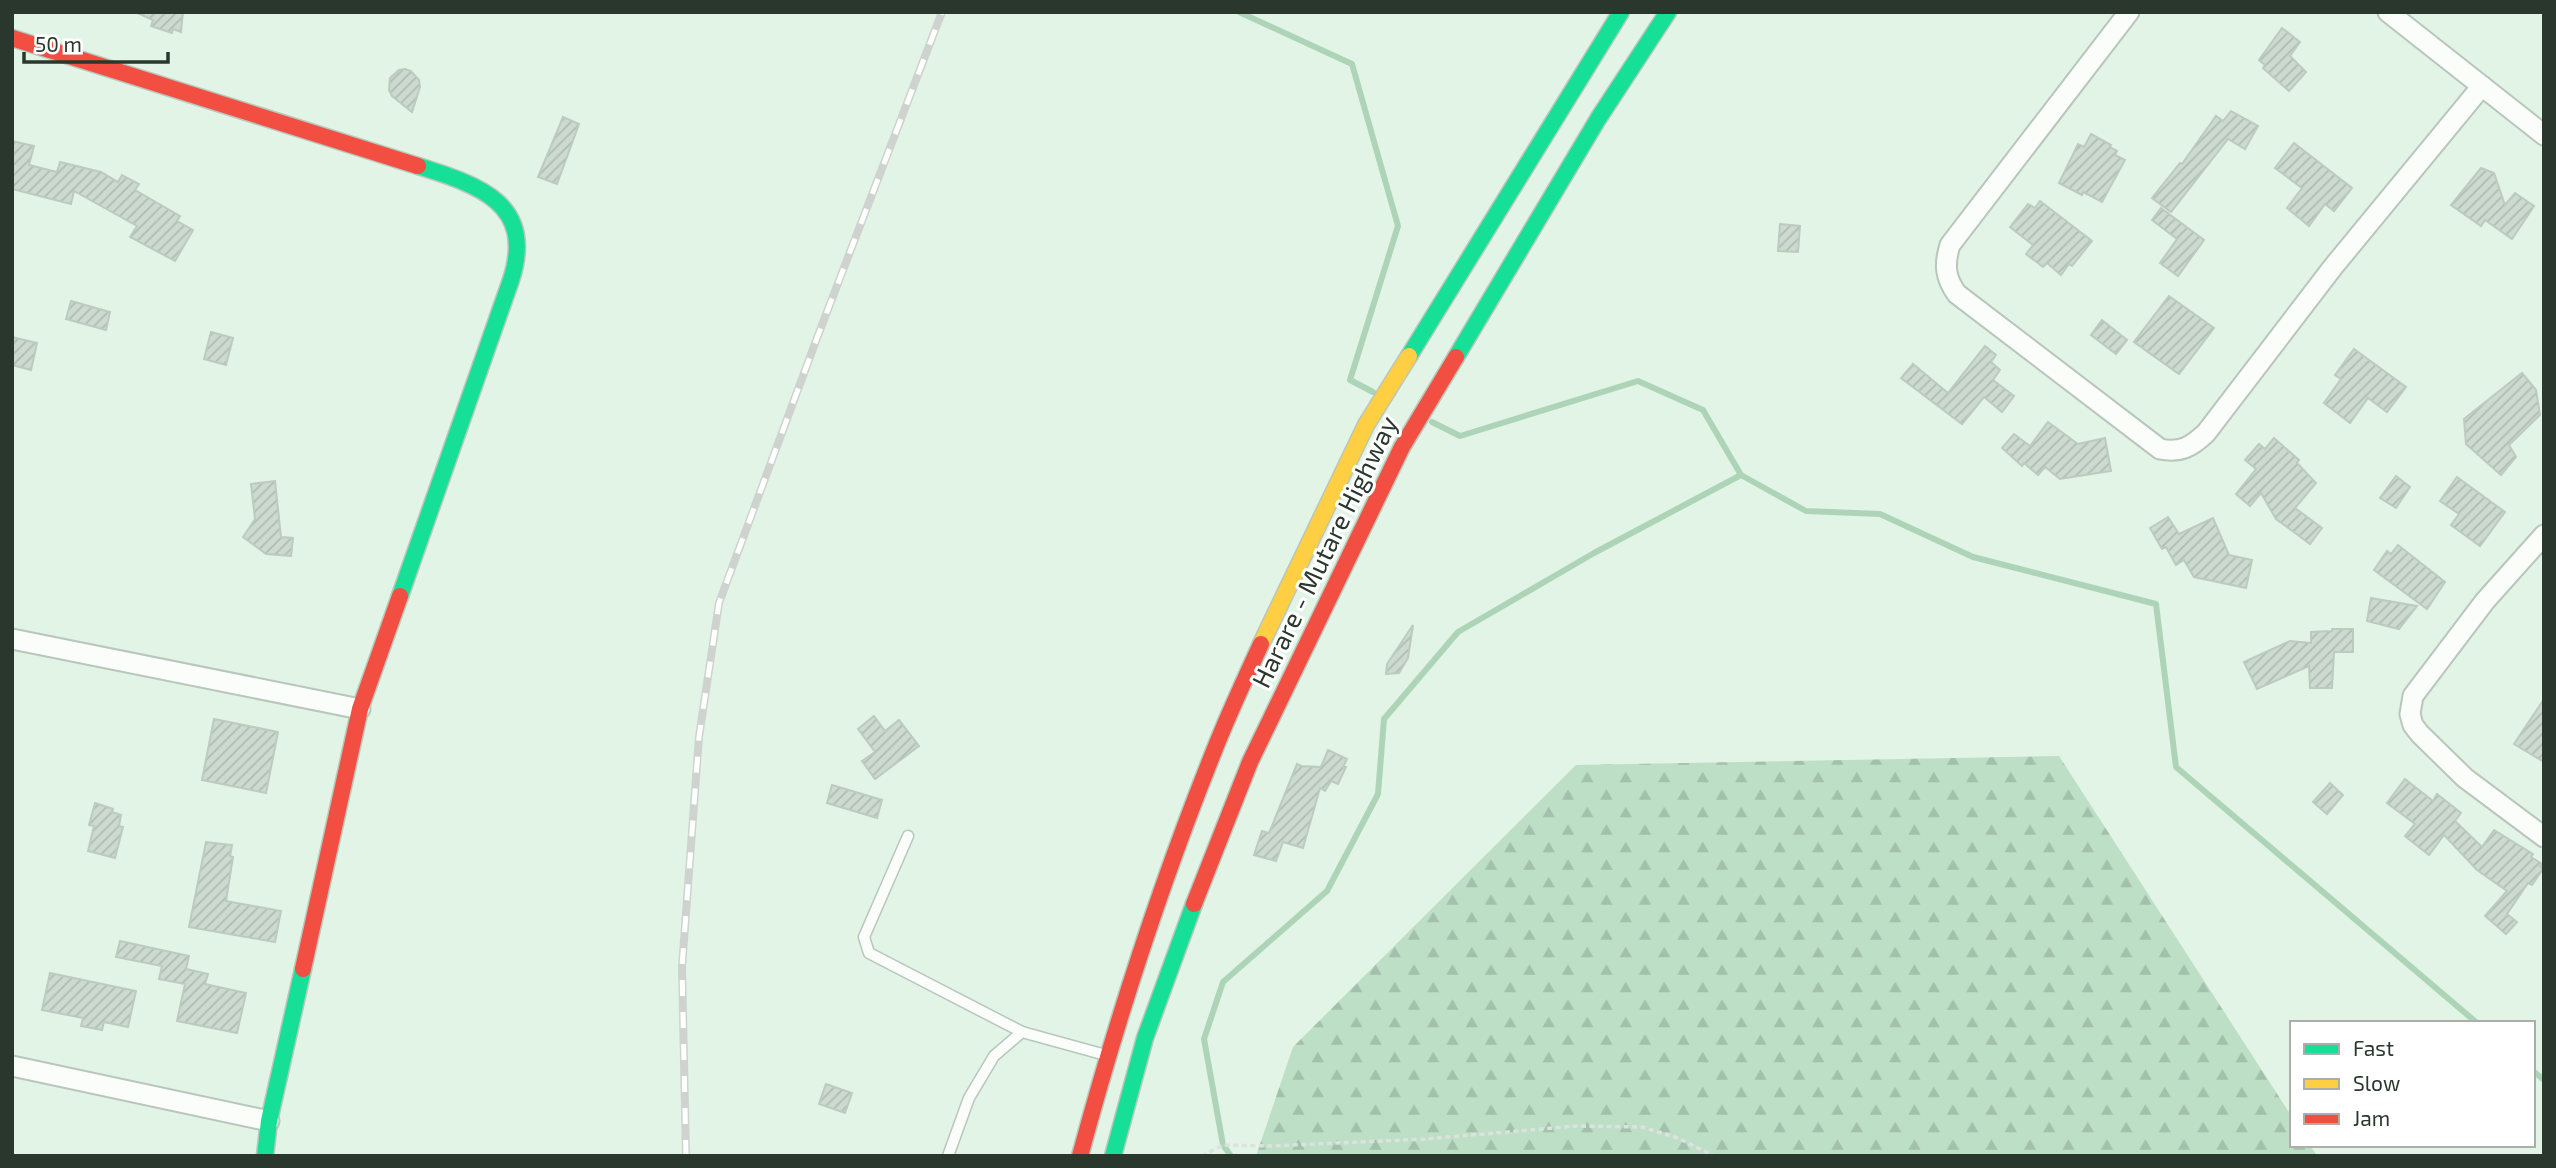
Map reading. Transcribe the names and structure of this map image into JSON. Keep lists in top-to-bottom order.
{
  "streets": {
    "main road": ["Harare - Mutare Highway"]
  },
  "legend": ["Fast", "Slow", "Jam"],
  "scale_bar": "50 m"
}
